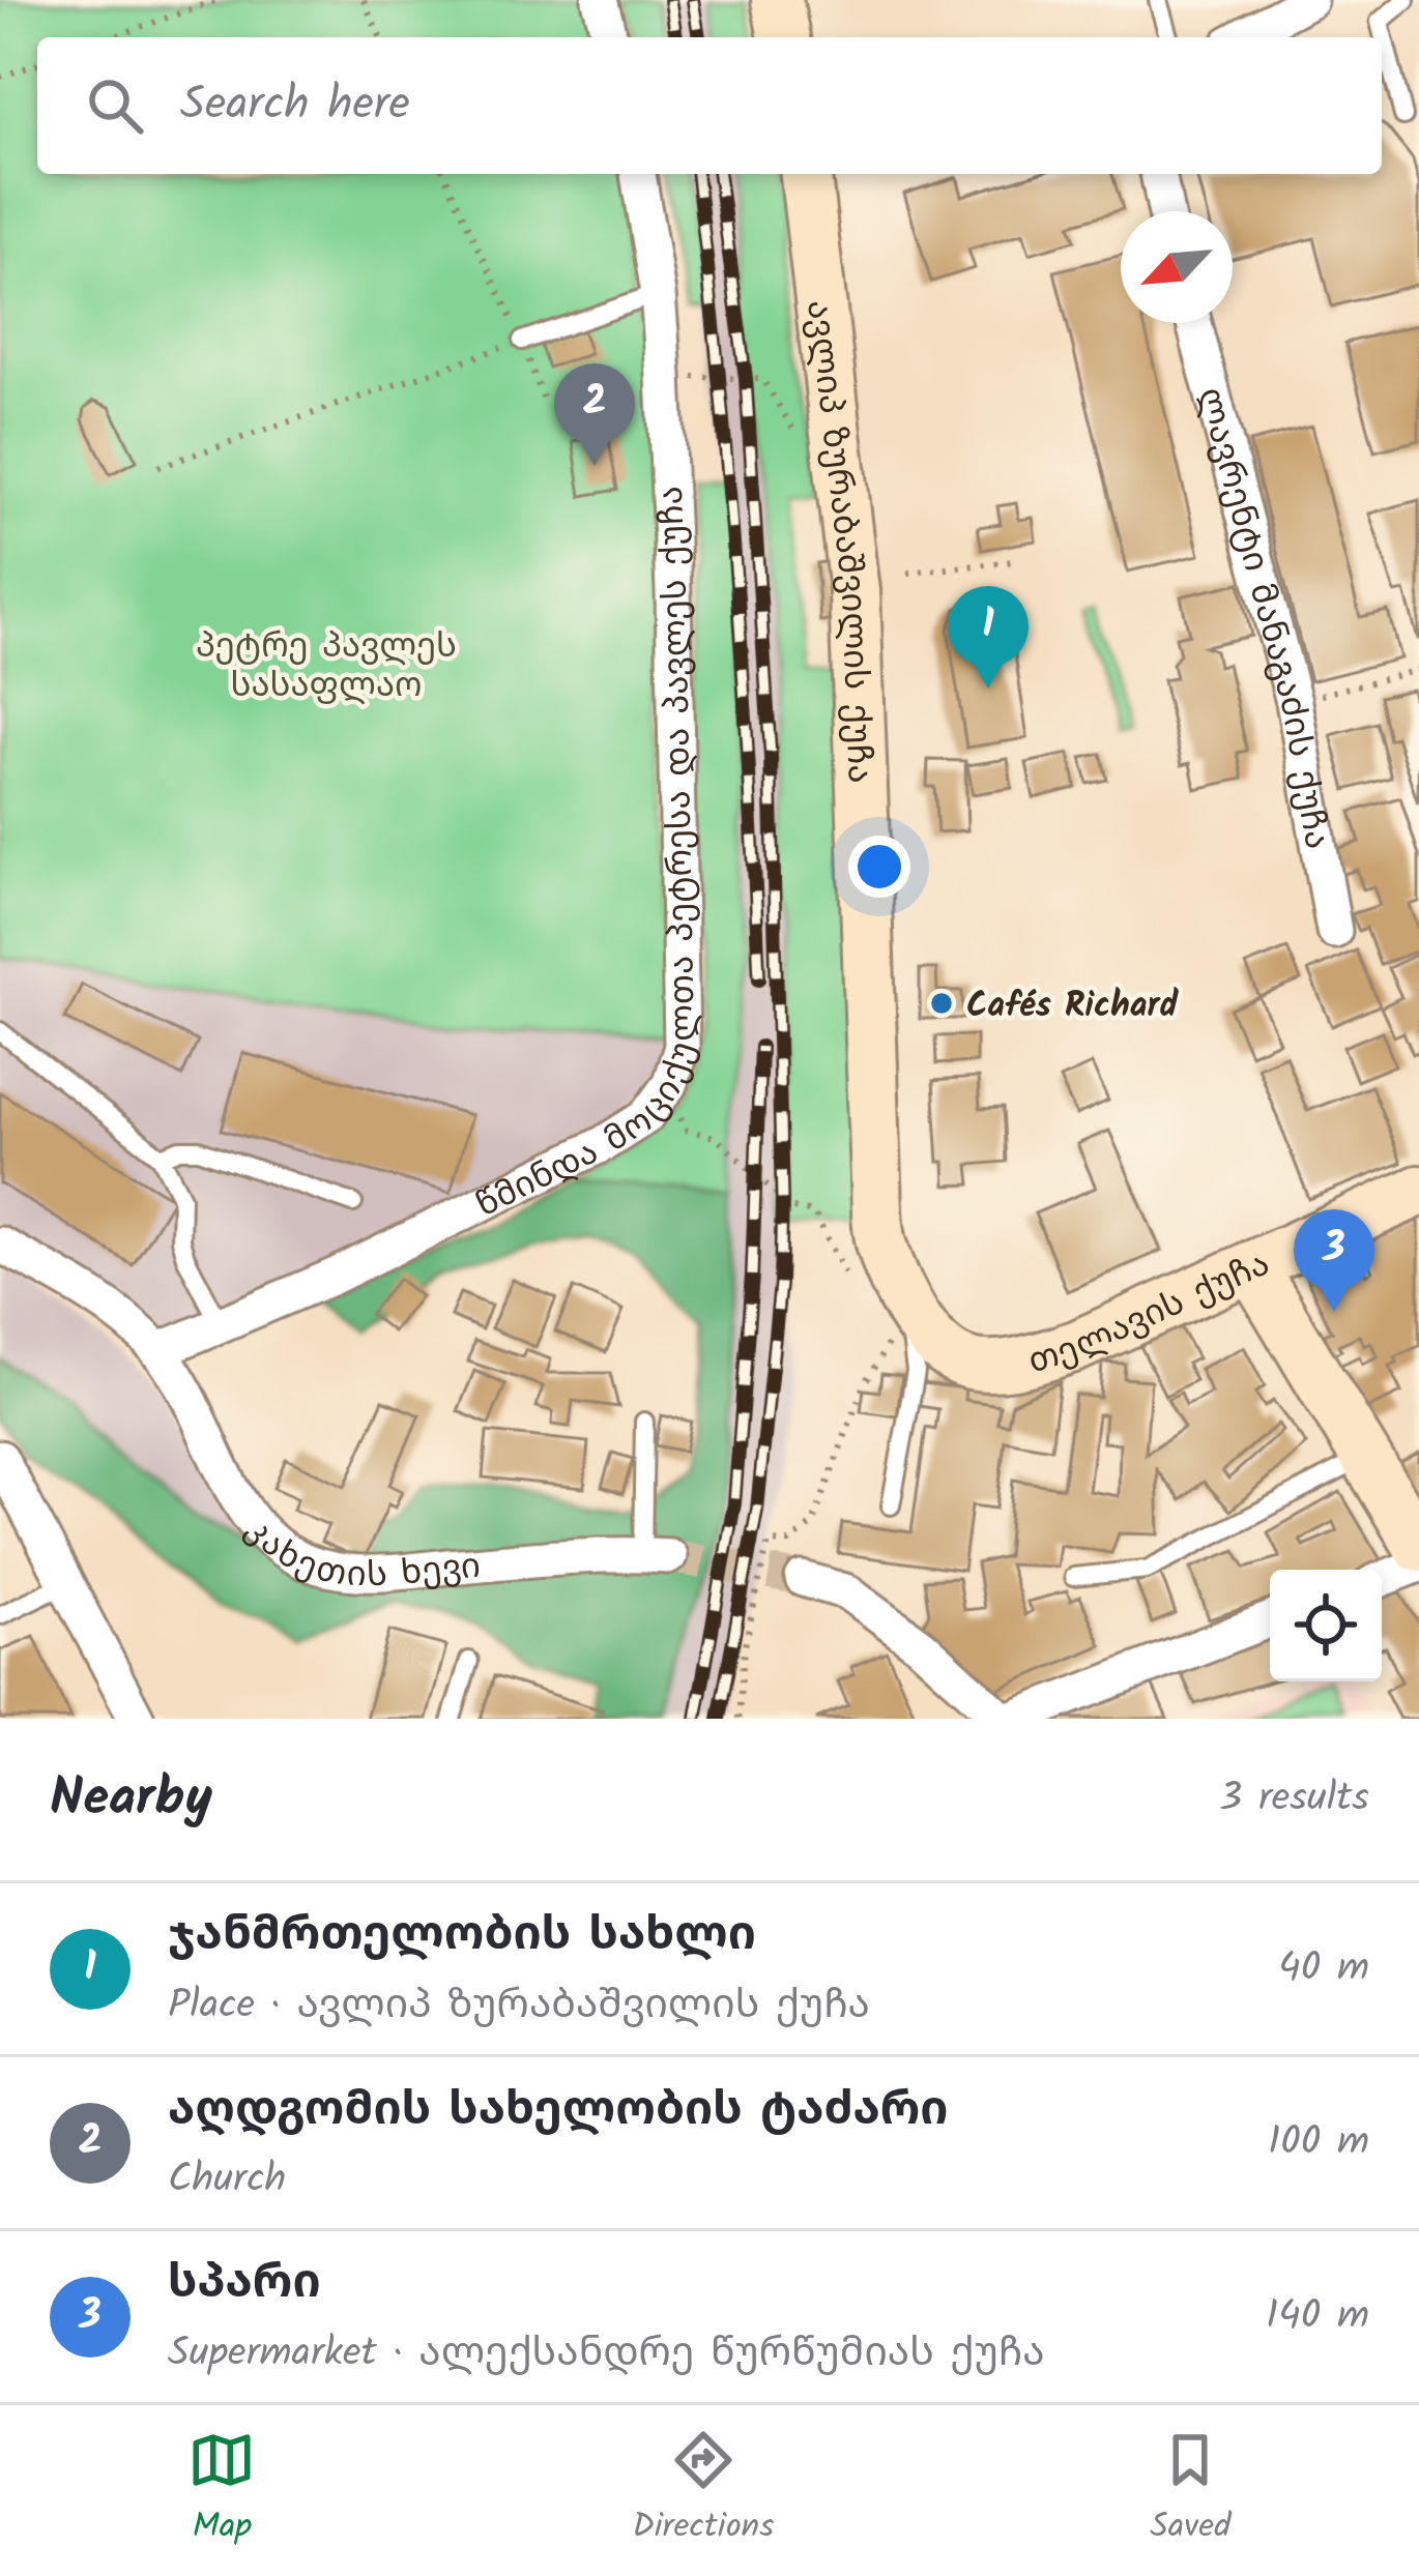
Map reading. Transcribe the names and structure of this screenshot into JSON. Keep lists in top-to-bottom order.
{
  "streets": {
    "street": [
      "ავლიპ ზურაბაშვილის ქუჩა",
      "ლავრენტი მანაგაძის ქუჩა",
      "წმინდა მოციქულთა პეტრესა და პავლეს ქუჩა",
      "თელავის ქუჩა",
      "კახეთის ხევი"
    ]
  },
  "crossings": [
    ["ავლიპ ზურაბაშვილის ქუჩა", "თელავის ქუჩა"],
    ["წმინდა მოციქულთა პეტრესა და პავლეს ქუჩა", "კახეთის ხევი"]
  ],
  "parks": ["პეტრე პავლეს სასაფლაო"],
  "places": ["Cafés Richard"],
  "north": "bottom left",
  "page": {
    "search": "Search here",
    "pins": ["2", "1", "3"],
    "heading": ["Nearby", "3 results"],
    "list": [
      {
        "mark": "1",
        "name": "ჯანმრთელობის სახლი",
        "note": "Place · ავლიპ ზურაბაშვილის ქუჩა",
        "value": "40 m"
      },
      {
        "mark": "2",
        "name": "აღდგომის სახელობის ტაძარი",
        "note": "Church",
        "value": "100 m"
      },
      {
        "mark": "3",
        "name": "სპარი",
        "note": "Supermarket · ალექსანდრე წურწუმიას ქუჩა",
        "value": "140 m"
      }
    ],
    "nav": ["Map", "Directions", "Saved"]
  }
}
